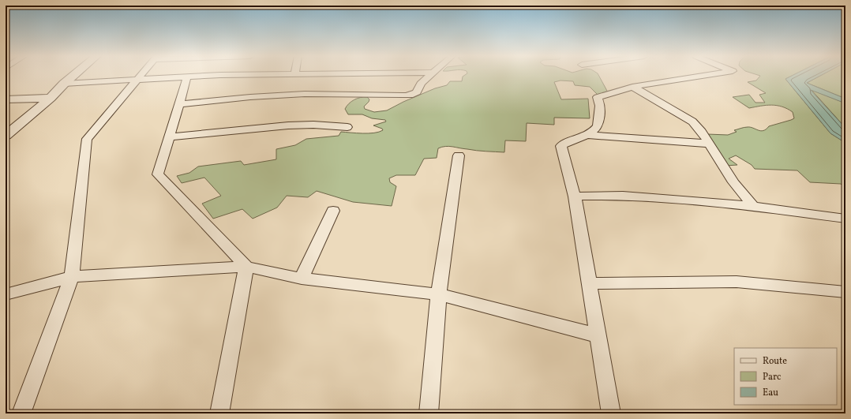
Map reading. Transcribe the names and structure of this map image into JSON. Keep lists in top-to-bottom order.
{
  "legend": ["Route", "Parc", "Eau"]
}
